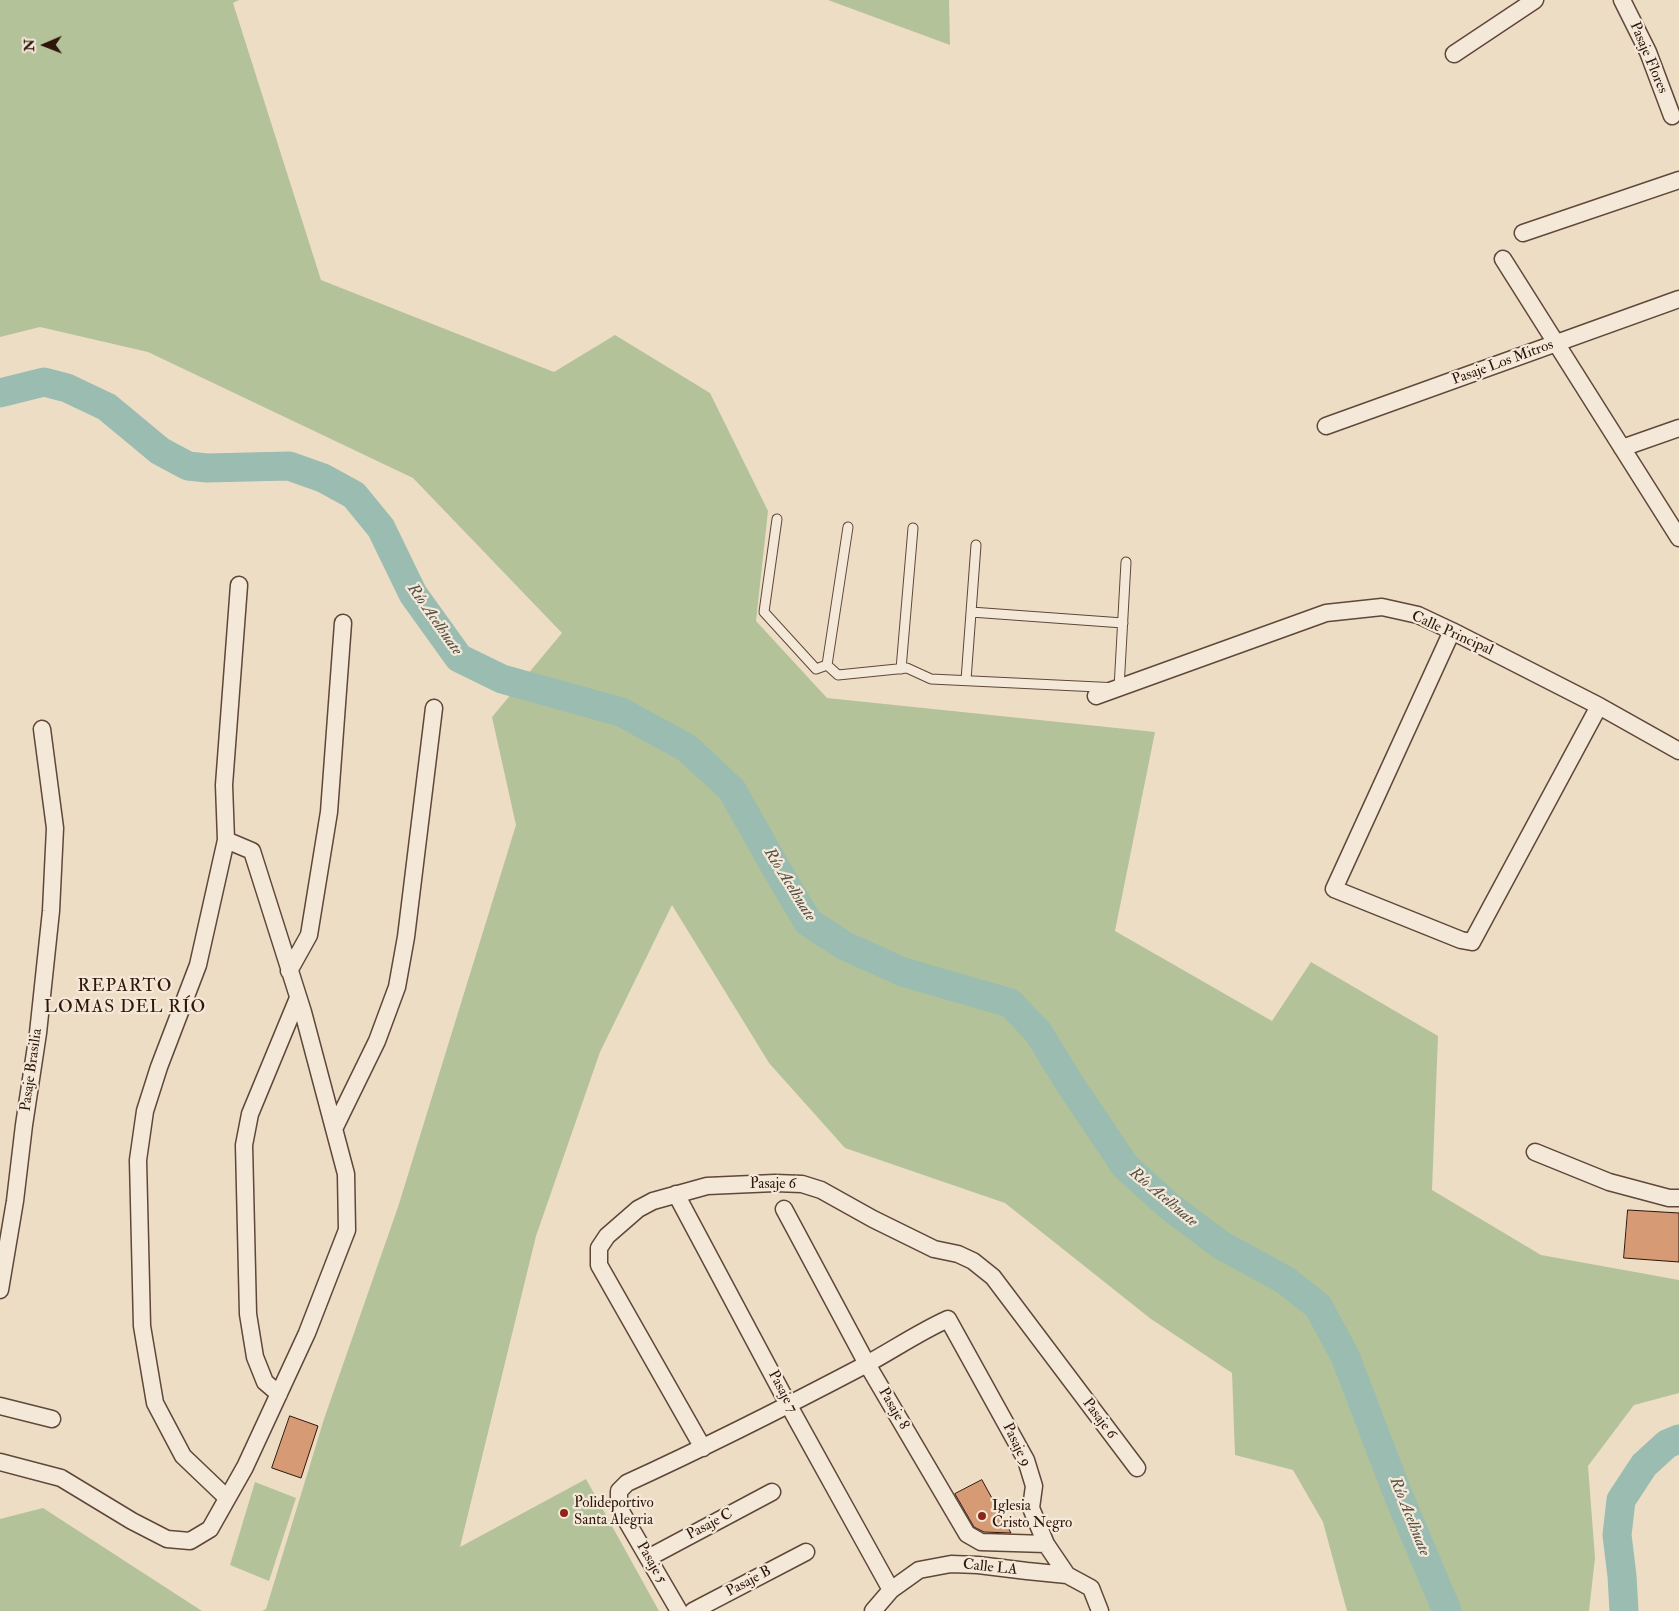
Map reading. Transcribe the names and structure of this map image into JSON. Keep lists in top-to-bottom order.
{
  "streets": {
    "street": [
      "Pasaje Flores",
      "Pasaje Los Mitros",
      "Calle Principal",
      "Pasaje Brasilia",
      "Pasaje 6",
      "Pasaje 7",
      "Pasaje 8",
      "Pasaje 9",
      "Pasaje C",
      "Pasaje 5",
      "Calle LA",
      "Pasaje B"
    ]
  },
  "crossings": [
    ["Pasaje 6", "Pasaje 7"],
    ["Pasaje 6", "Pasaje 5"],
    ["Pasaje 7", "Calle LA"],
    ["Pasaje 8", "Pasaje 9"],
    ["Pasaje 9", "Calle LA"],
    ["Pasaje C", "Pasaje 5"]
  ],
  "districts": ["REPARTO LOMAS DEL RÍO"],
  "water": ["Río Acelhuate"],
  "places": ["Polideportivo Santa Alegria", "Iglesia Cristo Negro"],
  "north": "left"
}
